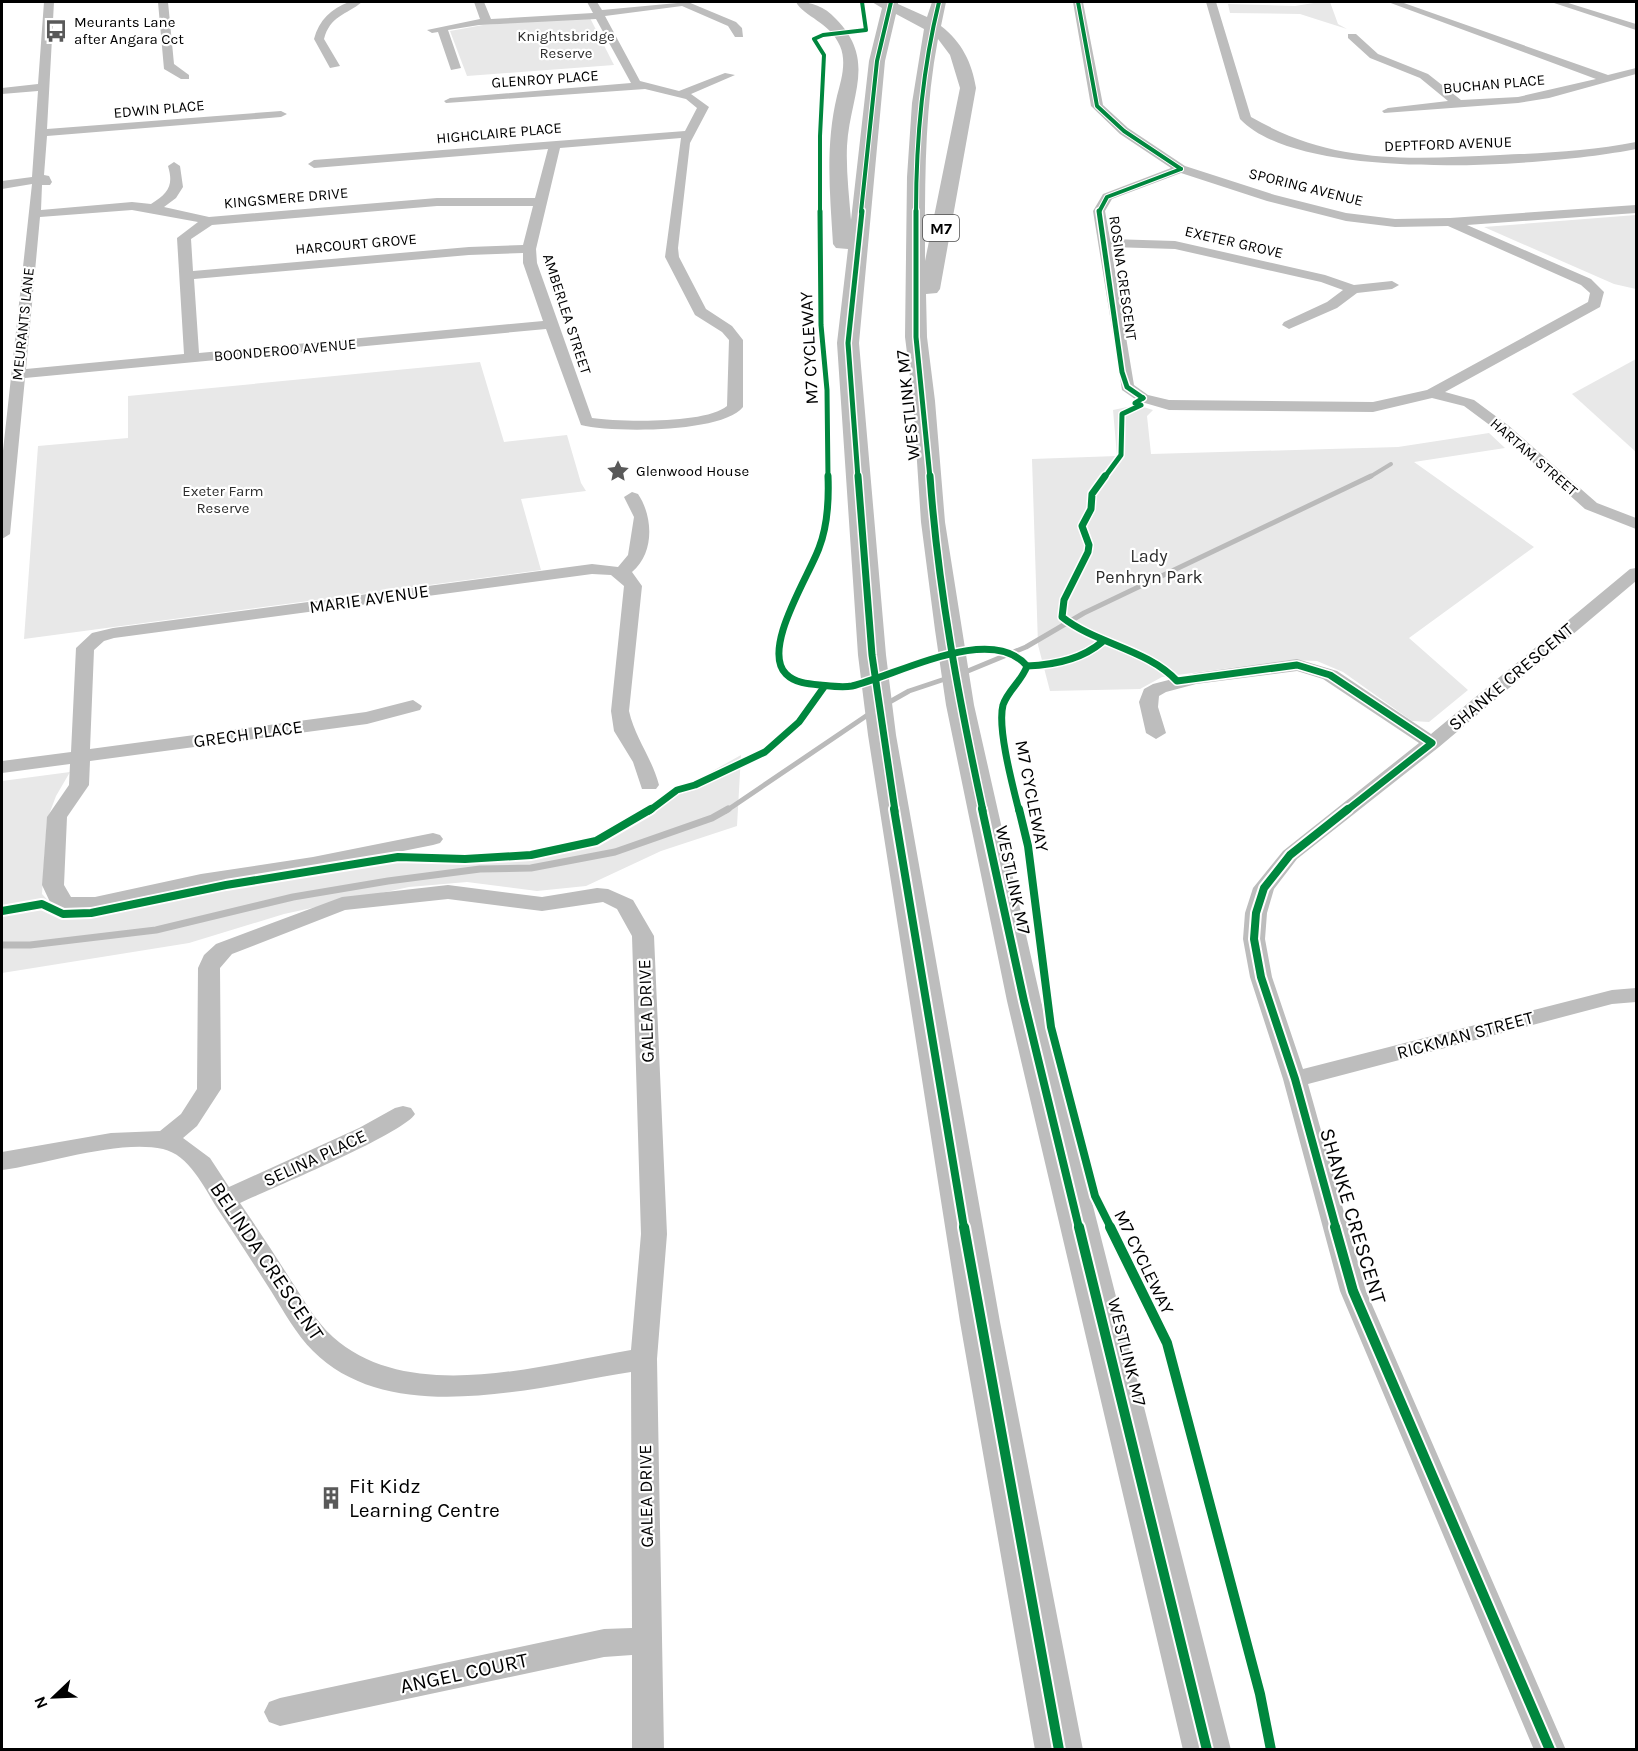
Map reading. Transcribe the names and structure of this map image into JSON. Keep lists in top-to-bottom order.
{
  "streets": {
    "highway": ["M7", "WESTLINK M7"],
    "street": [
      "GLENROY PLACE",
      "BUCHAN PLACE",
      "EDWIN PLACE",
      "HIGHCLAIRE PLACE",
      "DEPTFORD AVENUE",
      "SPORING AVENUE",
      "KINGSMERE DRIVE",
      "EXETER GROVE",
      "HARCOURT GROVE",
      "ROSINA CRESCENT",
      "AMBERLEA STREET",
      "MEURANTS LANE",
      "BOONDEROO AVENUE",
      "HARTAM STREET",
      "MARIE AVENUE",
      "SHANKE CRESCENT",
      "GRECH PLACE",
      "GALEA DRIVE",
      "RICKMAN STREET",
      "SELINA PLACE",
      "BELINDA CRESCENT",
      "ANGEL COURT"
    ],
    "cycle path": ["M7 CYCLEWAY"]
  },
  "crossings": [
    ["EDWIN PLACE", "MEURANTS LANE"],
    ["HIGHCLAIRE PLACE", "AMBERLEA STREET"],
    ["SPORING AVENUE", "ROSINA CRESCENT"],
    ["KINGSMERE DRIVE", "AMBERLEA STREET"],
    ["KINGSMERE DRIVE", "MEURANTS LANE"],
    ["M7", "WESTLINK M7"],
    ["EXETER GROVE", "ROSINA CRESCENT"],
    ["HARCOURT GROVE", "AMBERLEA STREET"],
    ["ROSINA CRESCENT", "HARTAM STREET"],
    ["AMBERLEA STREET", "BOONDEROO AVENUE"],
    ["MEURANTS LANE", "BOONDEROO AVENUE"],
    ["MARIE AVENUE", "GRECH PLACE"],
    ["SHANKE CRESCENT", "RICKMAN STREET"],
    ["GALEA DRIVE", "BELINDA CRESCENT"],
    ["GALEA DRIVE", "ANGEL COURT"],
    ["SELINA PLACE", "BELINDA CRESCENT"]
  ],
  "parks": ["Knightsbridge Reserve", "Exeter Farm Reserve", "Lady Penhryn Park"],
  "places": {
    "bus stop": ["Meurants Lane after Angara Cct"],
    "place": ["Glenwood House"],
    "building": ["Fit Kidz Learning Centre"]
  },
  "north": "bottom left"
}
